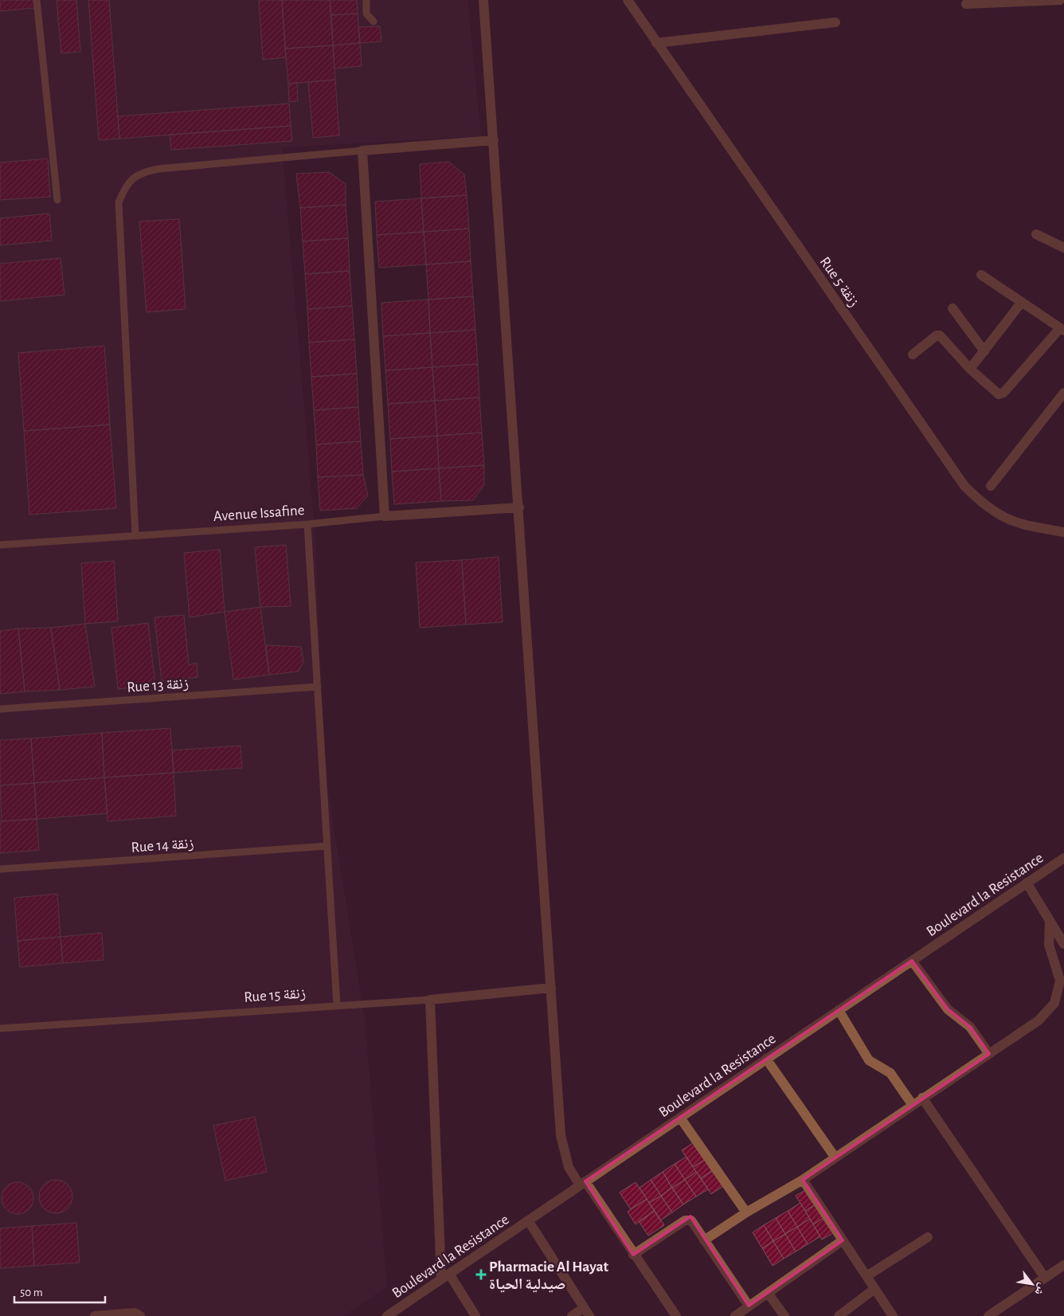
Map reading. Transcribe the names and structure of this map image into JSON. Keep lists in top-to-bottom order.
{
  "streets": {
    "street": [
      "Rue 5 زنقة",
      "Avenue Issafine",
      "Boulevard la Resistance",
      "Rue 15 زنقة"
    ],
    "lane": ["Rue 13 زنقة", "Rue 14 زنقة"]
  },
  "places": {
    "health": ["Pharmacie Al Hayat صيدلية الحياة"]
  },
  "scale_bar": "50 m",
  "north": "bottom right"
}
